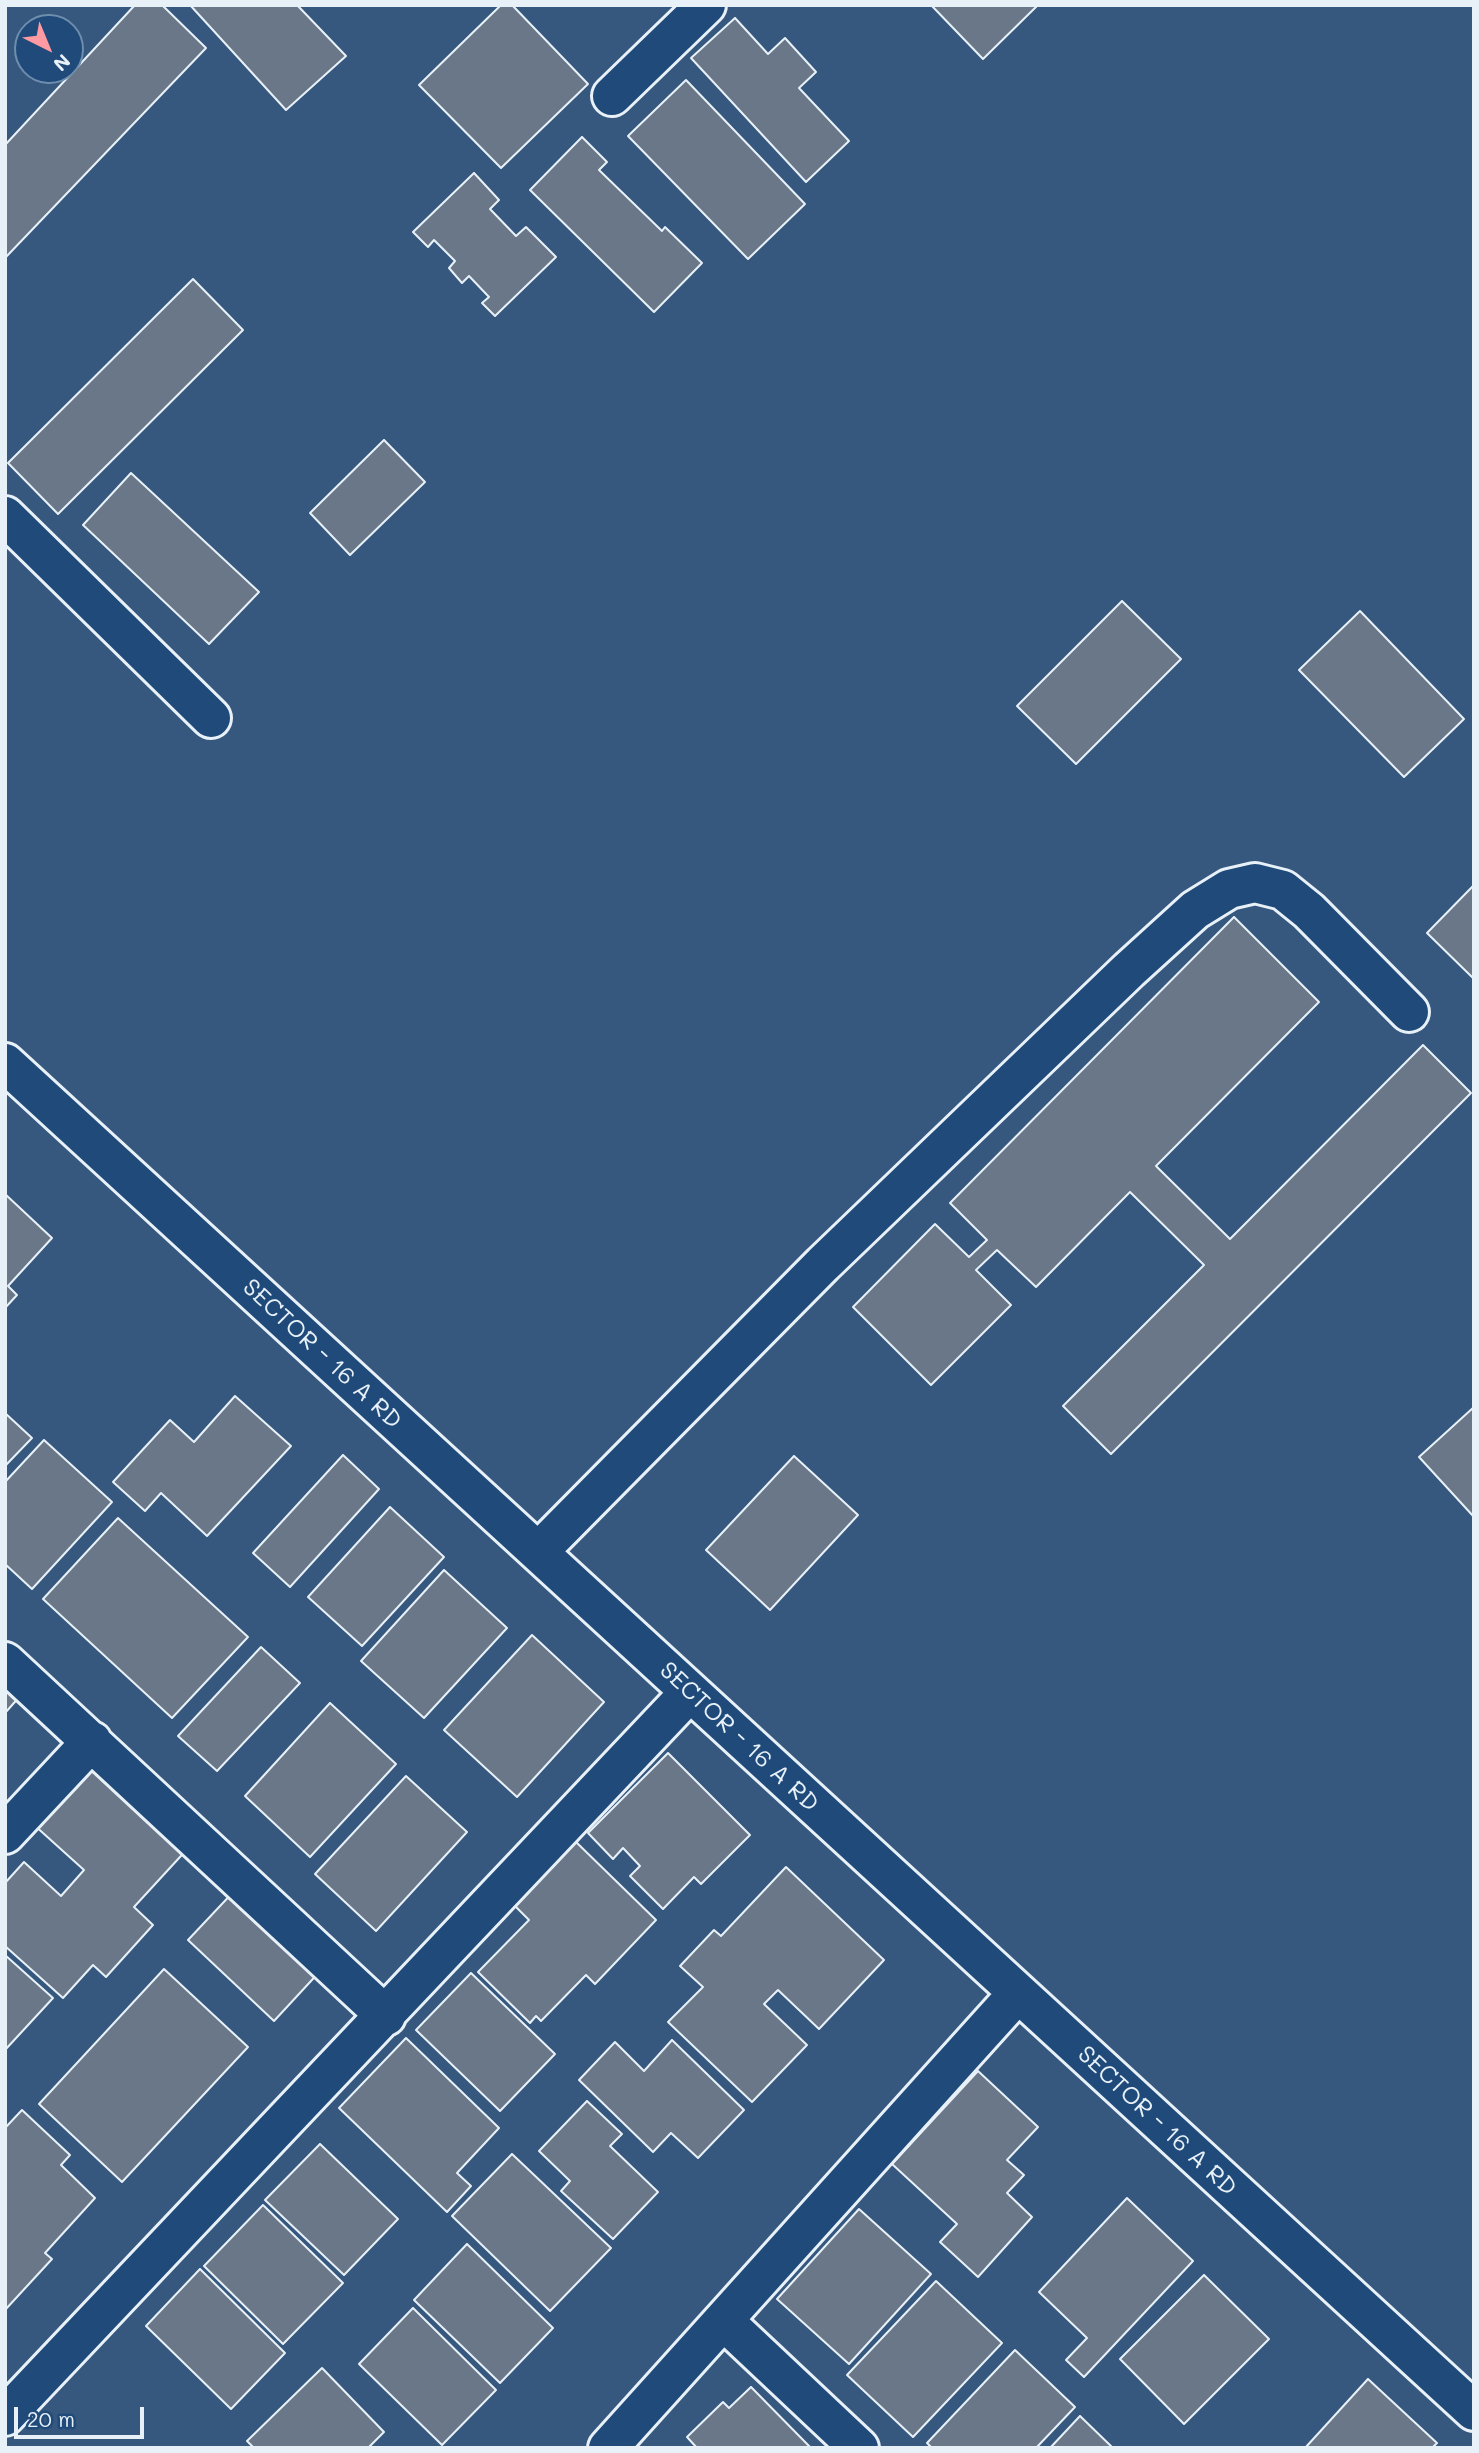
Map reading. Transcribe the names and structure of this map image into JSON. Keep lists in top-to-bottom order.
{
  "streets": {
    "street": ["SECTOR - 16 A RD"]
  },
  "scale_bar": "20 m",
  "north": "bottom right"
}
